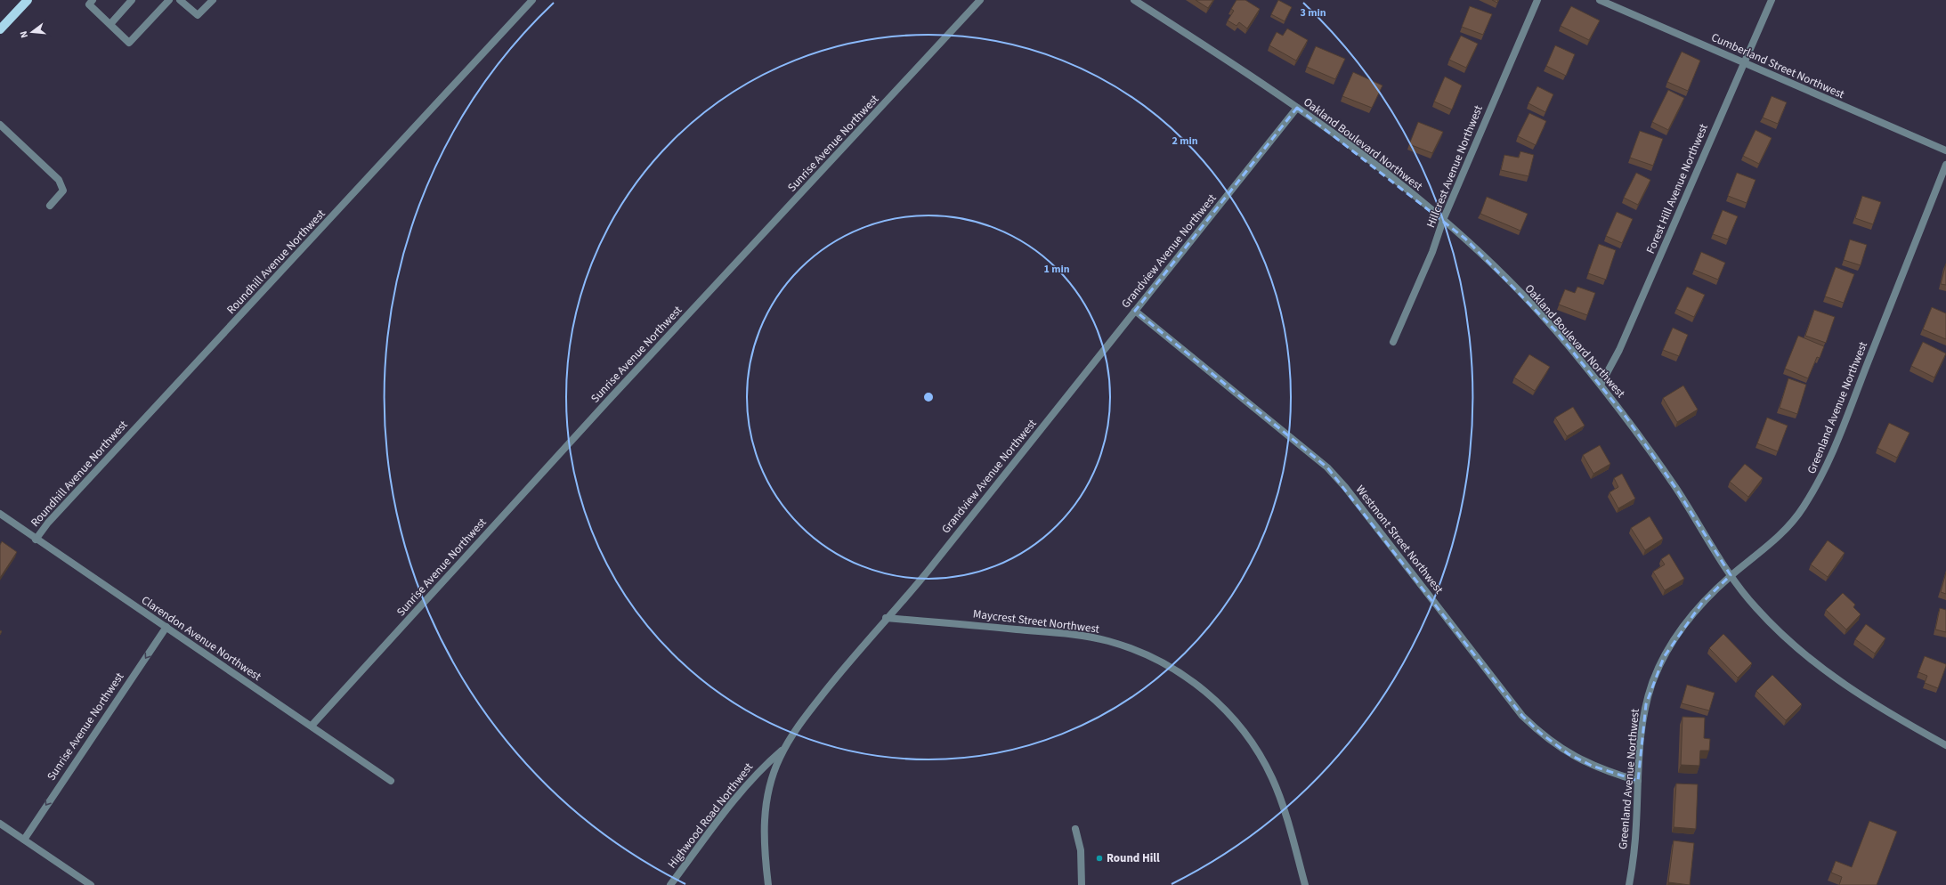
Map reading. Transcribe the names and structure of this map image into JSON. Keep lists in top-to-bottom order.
{
  "streets": {
    "street": [
      "Cumberland Street Northwest",
      "Sunrise Avenue Northwest",
      "Oakland Boulevard Northwest",
      "Hillcrest Avenue Northwest",
      "Forest Hill Avenue Northwest",
      "Grandview Avenue Northwest",
      "Roundhill Avenue Northwest",
      "Greenland Avenue Northwest",
      "Westmont Street Northwest",
      "Maycrest Street Northwest",
      "Clarendon Avenue Northwest",
      "Highwood Road Northwest"
    ]
  },
  "crossings": [
    ["Cumberland Street Northwest", "Forest Hill Avenue Northwest"],
    ["Sunrise Avenue Northwest", "Clarendon Avenue Northwest"],
    ["Oakland Boulevard Northwest", "Hillcrest Avenue Northwest"],
    ["Oakland Boulevard Northwest", "Forest Hill Avenue Northwest"],
    ["Oakland Boulevard Northwest", "Grandview Avenue Northwest"],
    ["Oakland Boulevard Northwest", "Greenland Avenue Northwest"],
    ["Grandview Avenue Northwest", "Westmont Street Northwest"],
    ["Grandview Avenue Northwest", "Maycrest Street Northwest"],
    ["Grandview Avenue Northwest", "Highwood Road Northwest"],
    ["Roundhill Avenue Northwest", "Clarendon Avenue Northwest"],
    ["Greenland Avenue Northwest", "Westmont Street Northwest"]
  ],
  "places": ["Round Hill"],
  "north": "left",
  "rings": ["3 min", "2 min", "1 min"]
}
